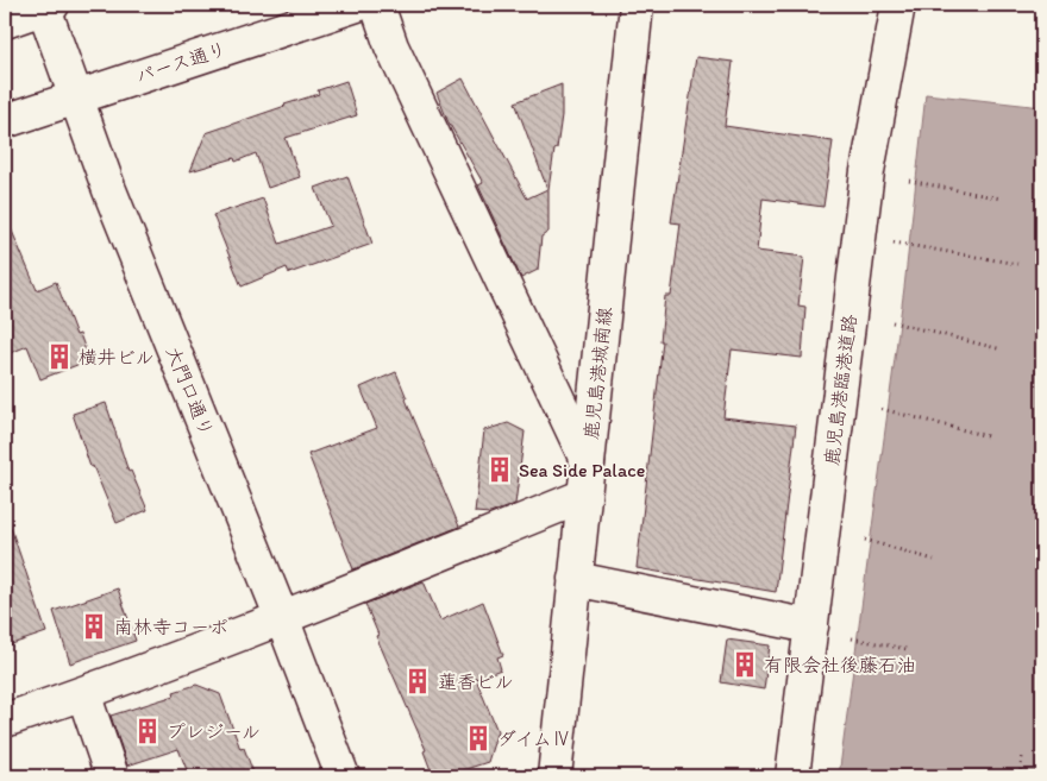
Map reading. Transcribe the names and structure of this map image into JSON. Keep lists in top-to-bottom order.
{
  "streets": {
    "street": [
      "パース通り",
      "鹿児島港城南線",
      "鹿児島港臨港道路",
      "大門口通り"
    ]
  },
  "crossings": [
    ["パース通り", "大門口通り"]
  ],
  "places": {
    "building": [
      "横井ビル",
      "Sea Side Palace",
      "南林寺コーポ",
      "有限会社後藤石油",
      "蓮香ビル",
      "プレジール",
      "ダイムⅣ"
    ]
  }
}
